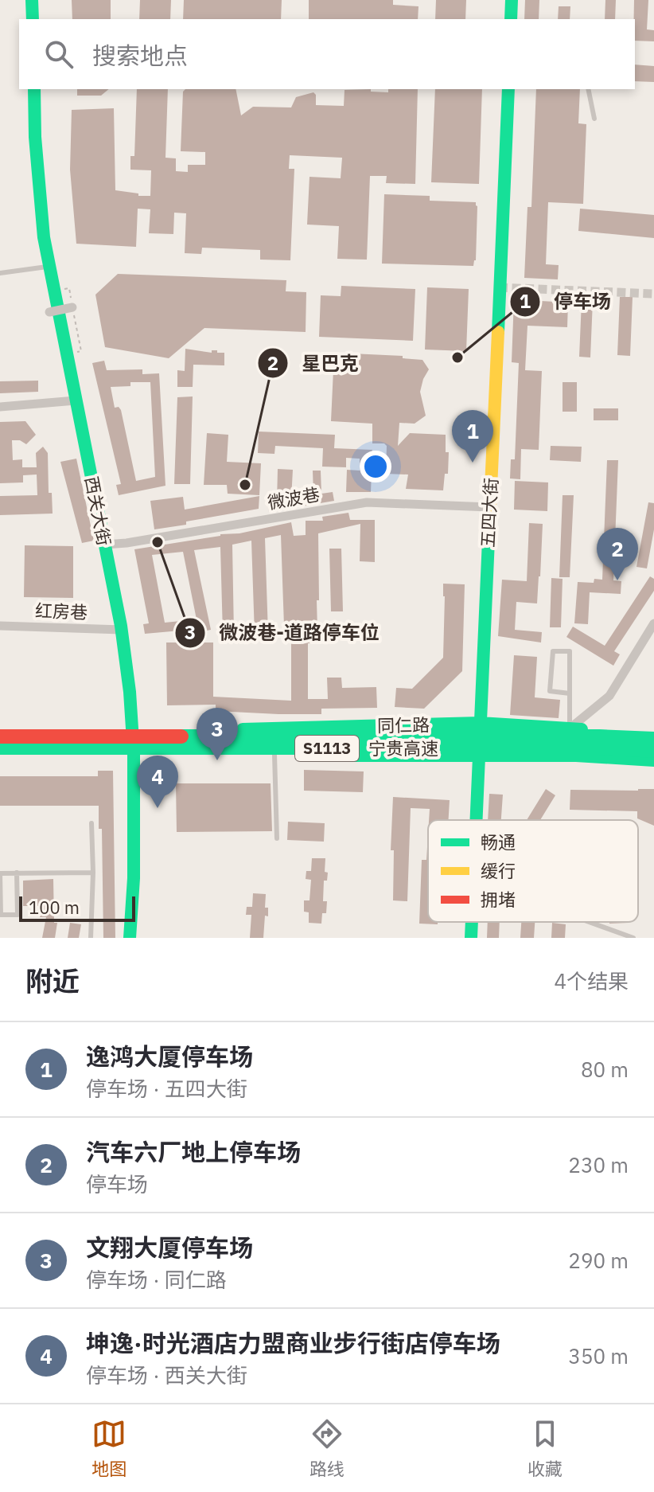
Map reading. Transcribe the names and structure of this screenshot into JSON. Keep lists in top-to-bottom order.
{
  "streets": {
    "main road": [
      "西关大街",
      "五四大街",
      "同仁路",
      "S1113",
      "宁贵高速"
    ],
    "street": ["微波巷", "红房巷"]
  },
  "crossings": [
    ["微波巷", "西关大街"],
    ["微波巷", "五四大街"],
    ["西关大街", "红房巷"],
    ["西关大街", "同仁路"],
    ["五四大街", "同仁路"]
  ],
  "places": ["停车场", "星巴克", "微波巷-道路停车位"],
  "legend": ["畅通", "缓行", "拥堵"],
  "scale_bar": "100 m",
  "page": {
    "search": "搜索地点",
    "pins": [
      "1",
      "2",
      "3",
      "4"
    ],
    "scale": "100 m",
    "heading": ["附近", "4个结果"],
    "list": [
      {
        "mark": "1",
        "name": "逸鸿大厦停车场",
        "note": "停车场 · 五四大街",
        "value": "80 m"
      },
      {
        "mark": "2",
        "name": "汽车六厂地上停车场",
        "note": "停车场",
        "value": "230 m"
      },
      {
        "mark": "3",
        "name": "文翔大厦停车场",
        "note": "停车场 · 同仁路",
        "value": "290 m"
      },
      {
        "mark": "4",
        "name": "坤逸·时光酒店力盟商业步行街店停车场",
        "note": "停车场 · 西关大街",
        "value": "350 m"
      }
    ],
    "nav": ["地图", "路线", "收藏"]
  }
}
